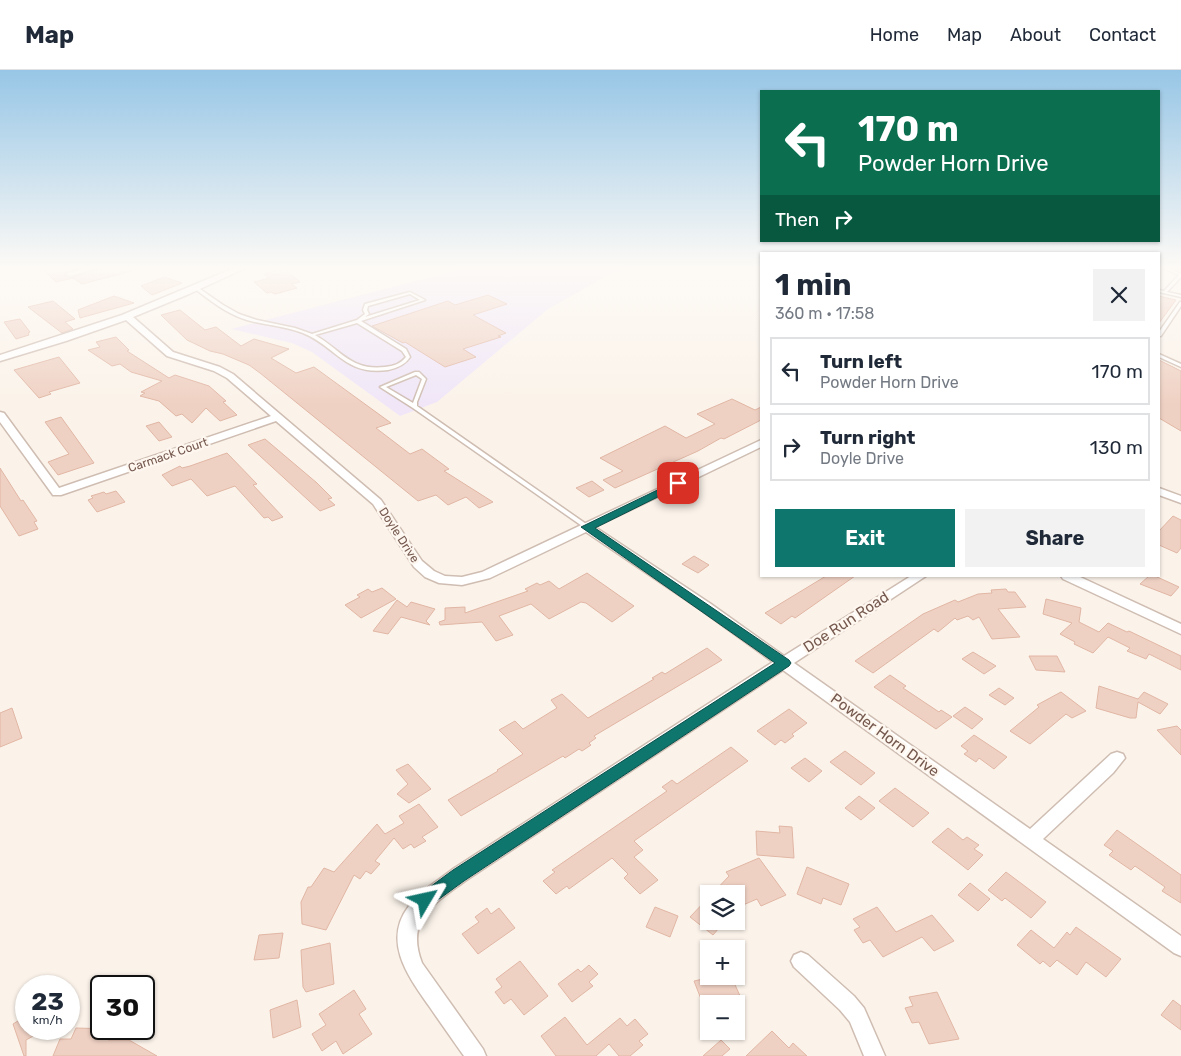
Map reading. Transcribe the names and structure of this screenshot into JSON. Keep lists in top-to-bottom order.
{
  "streets": {
    "street": [
      "Carmack Court",
      "Doyle Drive",
      "Doe Run Road",
      "Powder Horn Drive"
    ]
  },
  "crossings": [
    ["Carmack Court", "Doyle Drive"],
    ["Doyle Drive", "Powder Horn Drive"],
    ["Doe Run Road", "Powder Horn Drive"]
  ],
  "page": {
    "header": "Map",
    "nav": [
      "Home",
      "Map",
      "About",
      "Contact"
    ],
    "turn": ["170 m", "Powder Horn Drive"],
    "then": "Then",
    "heading": ["1 min", "360 m · 17:58"],
    "list": [
      {
        "name": "Turn left",
        "note": "Powder Horn Drive",
        "value": "170 m"
      },
      {
        "name": "Turn right",
        "note": "Doyle Drive",
        "value": "130 m"
      }
    ],
    "buttons": ["Exit", "Share"],
    "map_buttons": ["+", "−"],
    "speed": "23 km/h",
    "limit": "30"
  }
}
